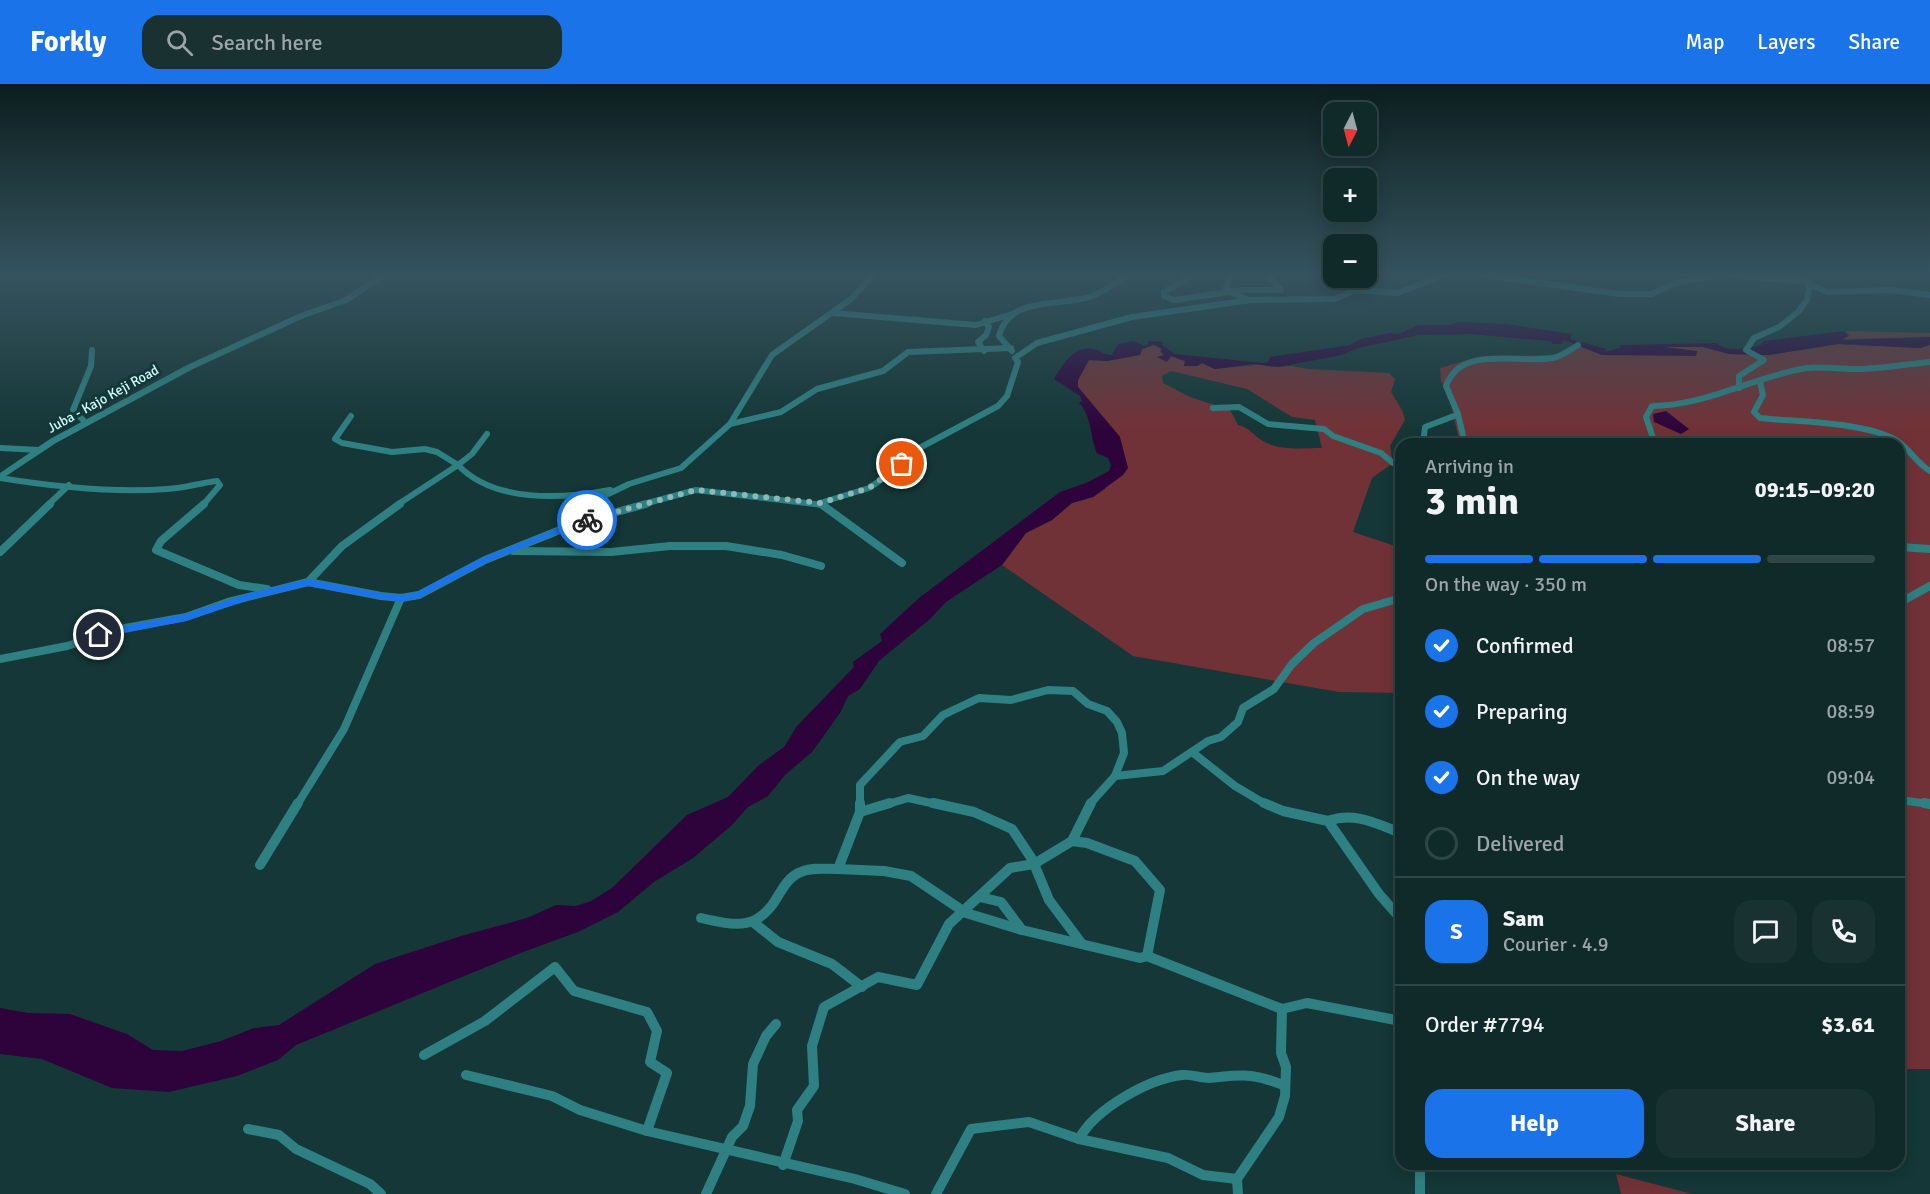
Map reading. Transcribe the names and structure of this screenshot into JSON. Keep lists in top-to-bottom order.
{
  "streets": {
    "main road": ["Juba - Kajo Keji Road"]
  },
  "north": "bottom",
  "page": {
    "header": "Forkly",
    "search": "Search here",
    "nav": ["Map", "Layers", "Share"],
    "map_buttons": ["+", "−"],
    "heading": ["3 min", "Arriving in", "09:15–09:20"],
    "panel": [
      "Sam",
      "Courier · 4.9",
      "Order #7794",
      "$3.61"
    ],
    "bar": "On the way · 350 m",
    "list": [
      ["Confirmed", "08:57"],
      ["Preparing", "08:59"],
      ["On the way", "09:04"],
      "Delivered"
    ],
    "round": "S",
    "buttons": ["Help", "Share"]
  }
}
